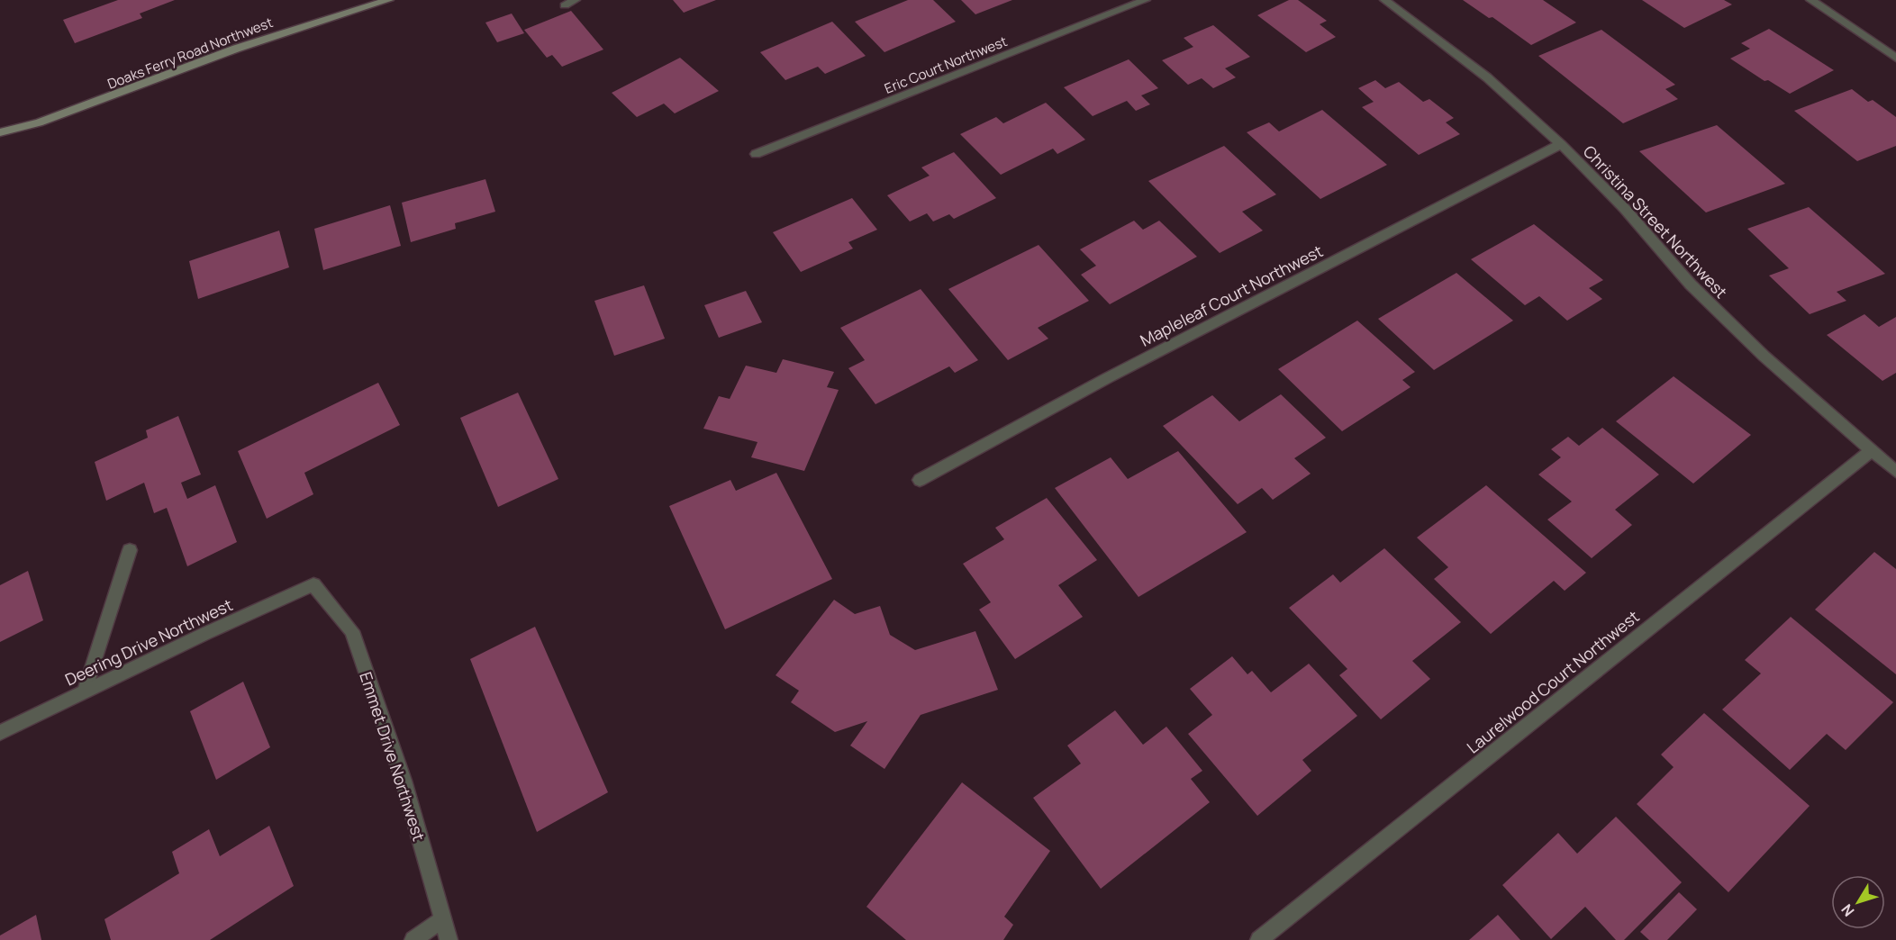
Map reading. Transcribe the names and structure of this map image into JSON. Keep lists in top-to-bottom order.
{
  "streets": {
    "main road": ["Doaks Ferry Road Northwest"],
    "street": [
      "Eric Court Northwest",
      "Christina Street Northwest",
      "Mapleleaf Court Northwest",
      "Deering Drive Northwest",
      "Laurelwood Court Northwest",
      "Emmet Drive Northwest"
    ]
  },
  "crossings": [
    ["Christina Street Northwest", "Mapleleaf Court Northwest"],
    ["Christina Street Northwest", "Laurelwood Court Northwest"],
    ["Deering Drive Northwest", "Emmet Drive Northwest"]
  ],
  "north": "bottom left"
}
